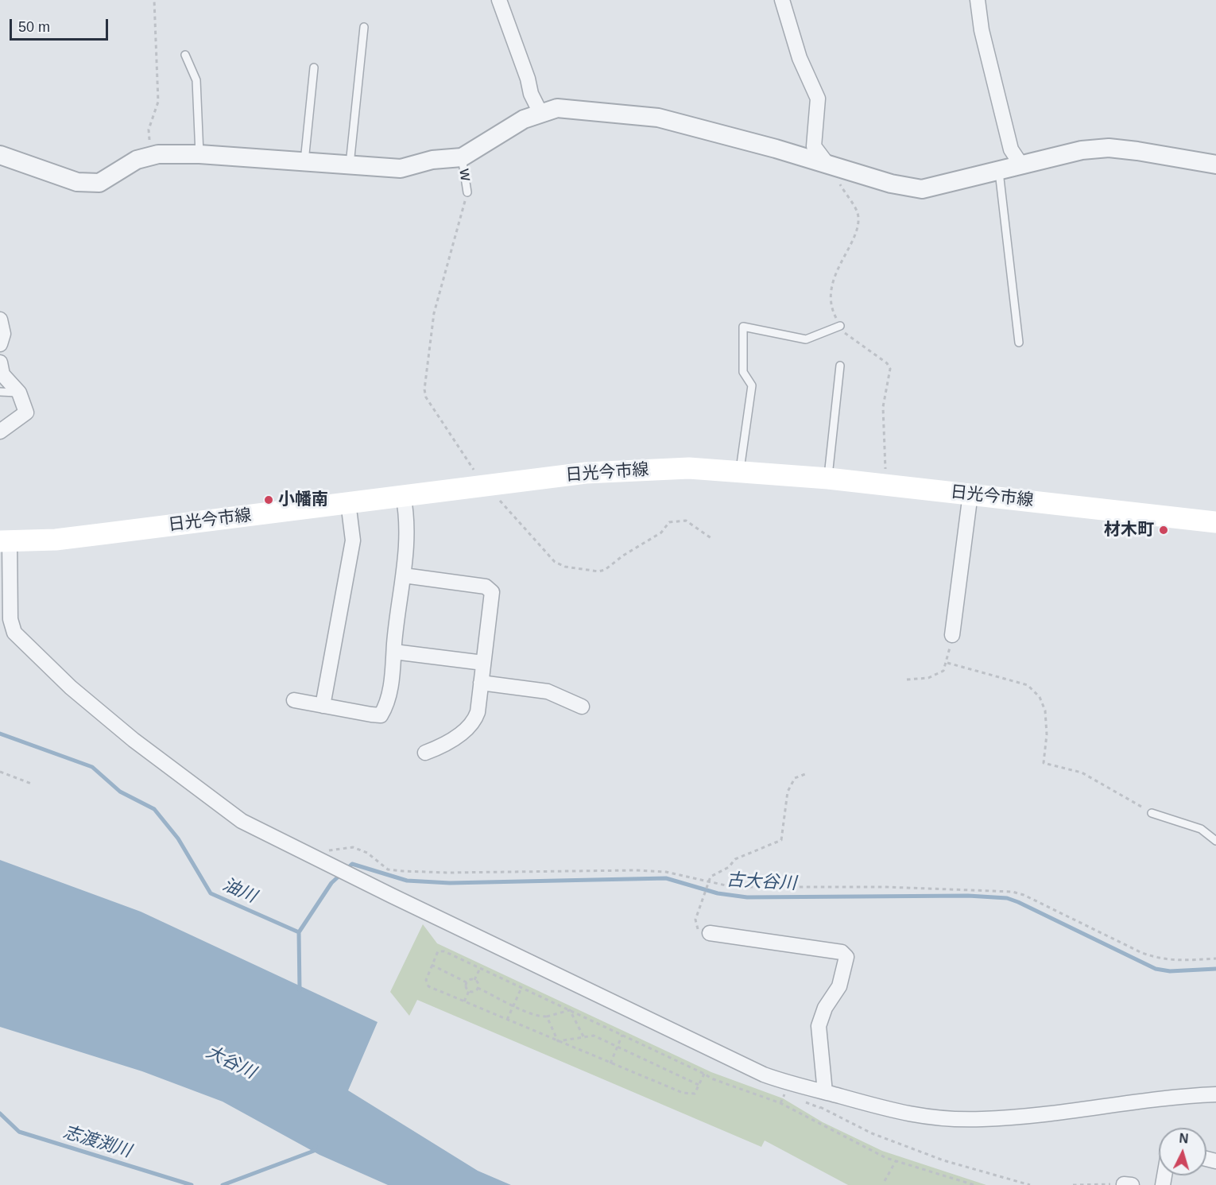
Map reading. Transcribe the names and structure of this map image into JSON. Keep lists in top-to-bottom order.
{
  "streets": {
    "main road": ["日光今市線"],
    "lane": ["w"]
  },
  "water": [
    "古大谷川",
    "油川",
    "大谷川",
    "志渡渕川"
  ],
  "places": ["小幡南", "材木町"],
  "scale_bar": "50 m",
  "north": "top"
}
